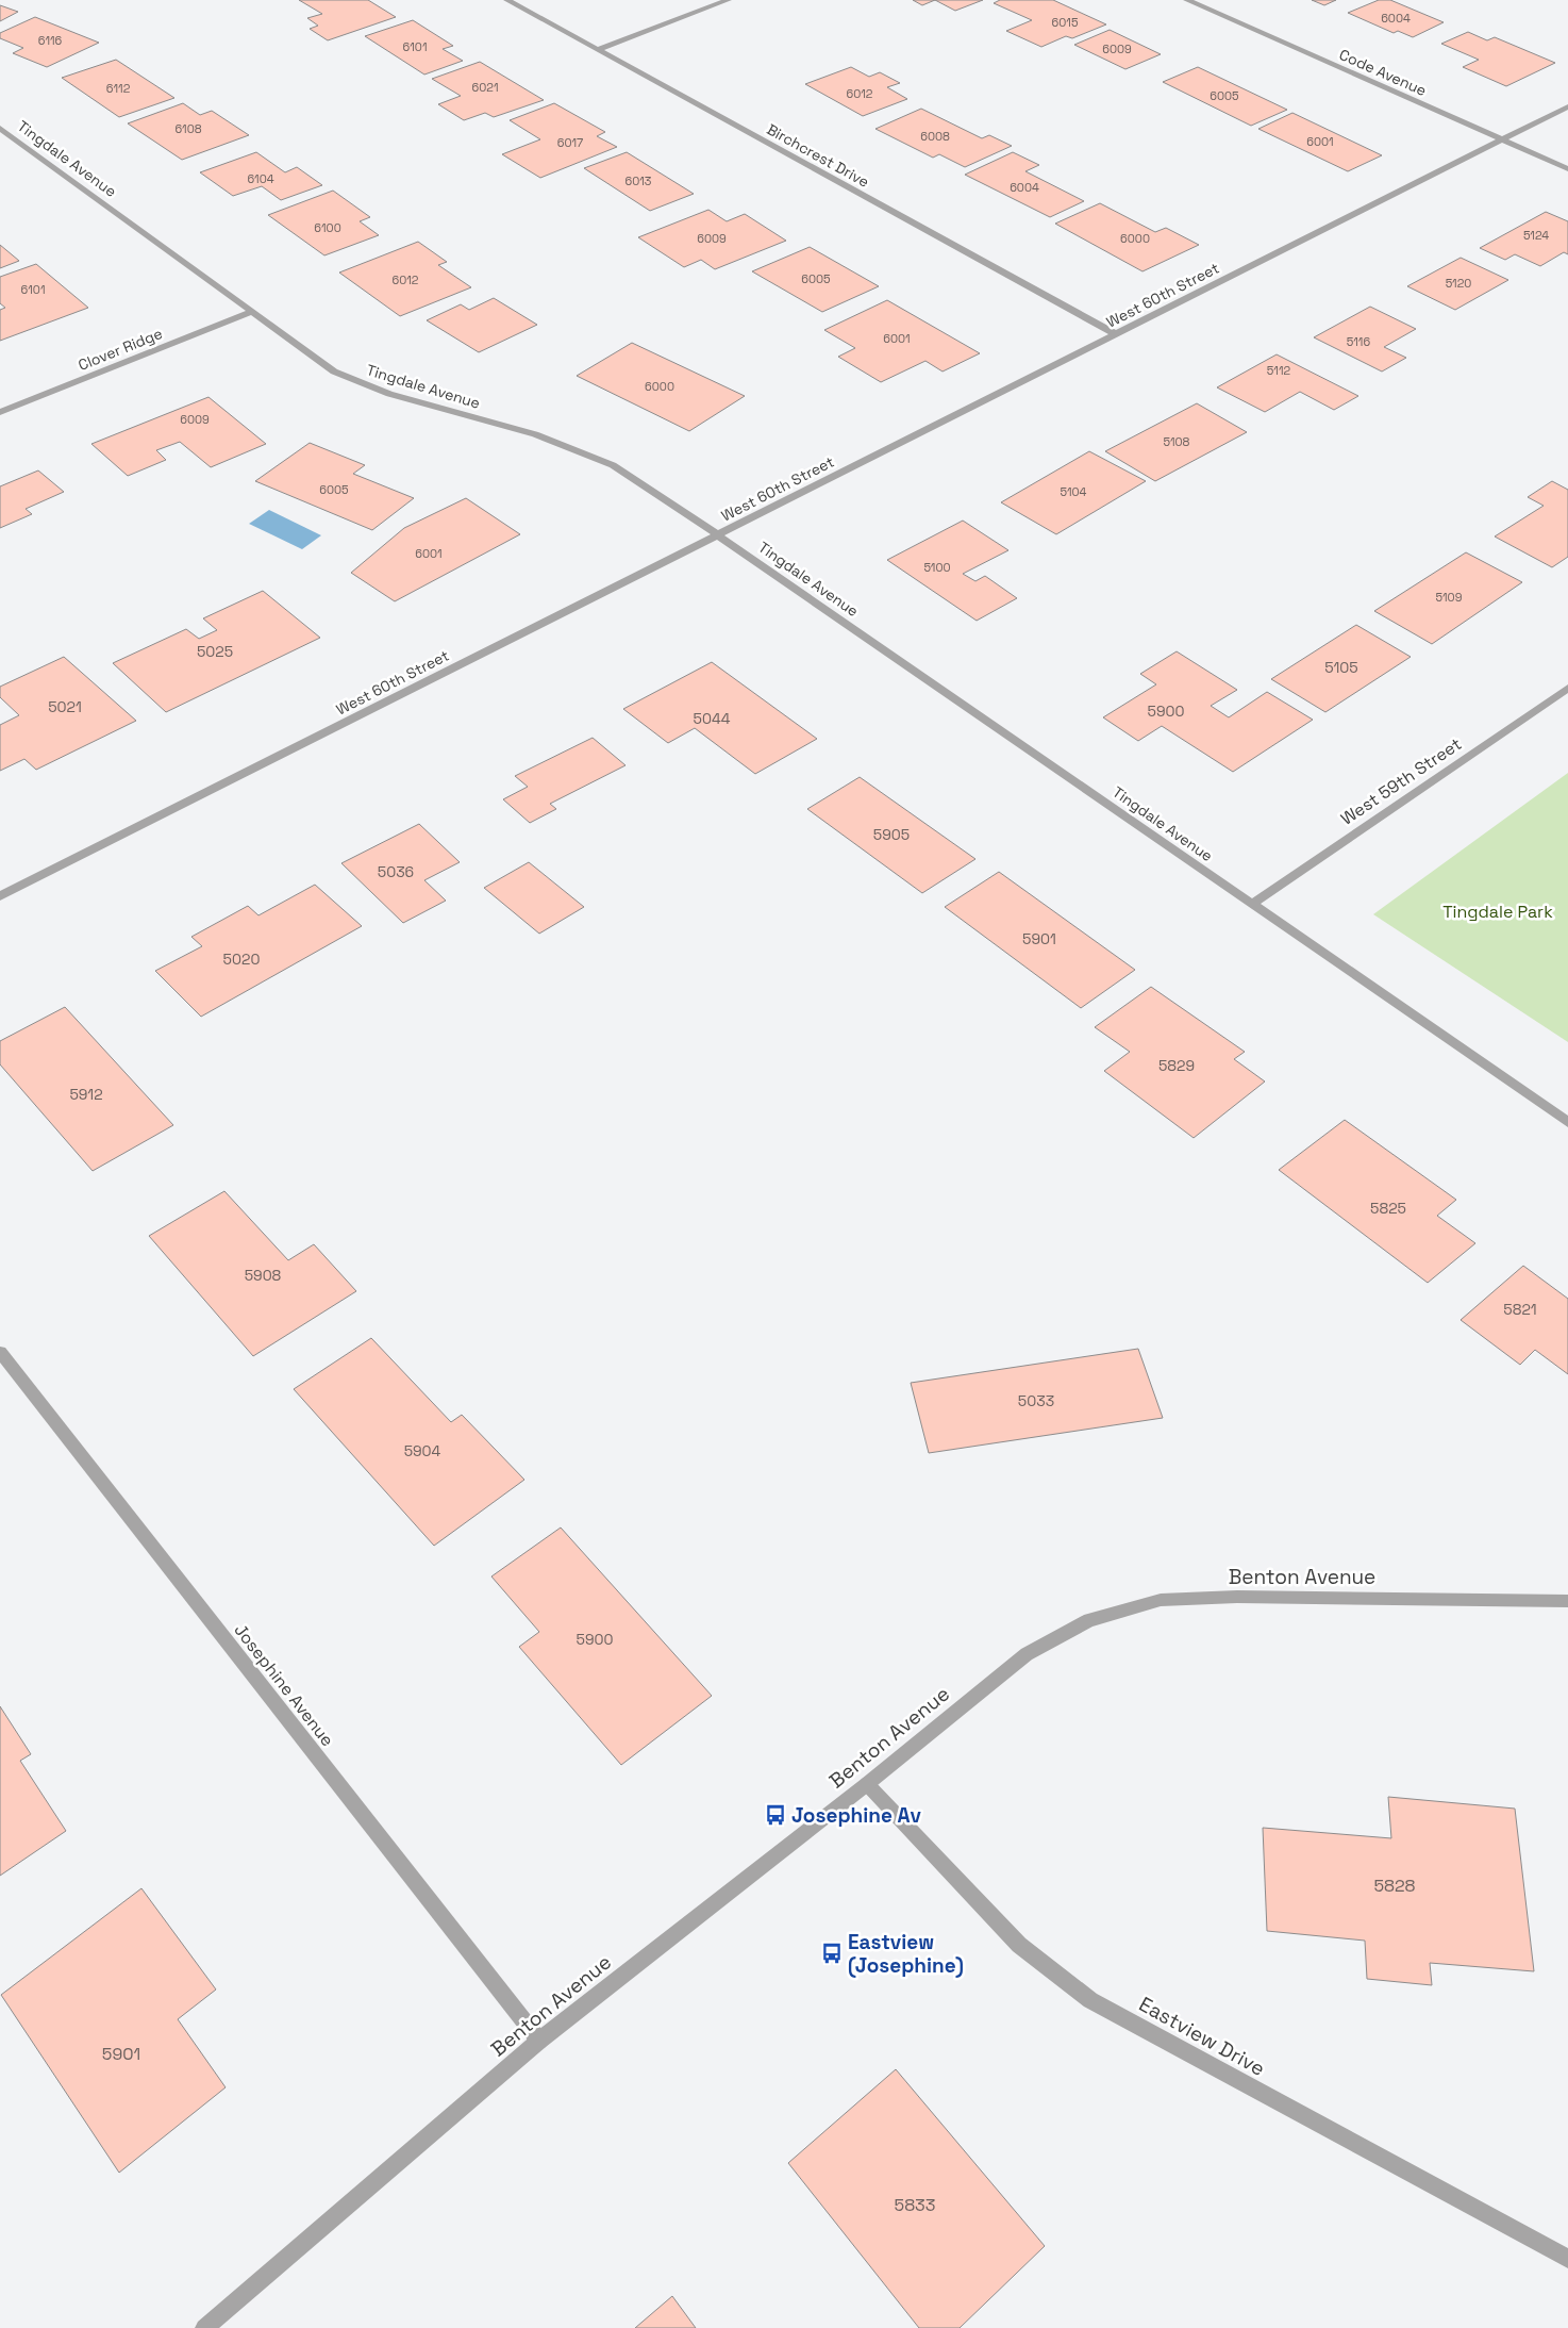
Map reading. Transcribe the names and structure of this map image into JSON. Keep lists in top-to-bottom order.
{
  "streets": {
    "street": [
      "Code Avenue",
      "Birchcrest Drive",
      "Tingdale Avenue",
      "West 60th Street",
      "Clover Ridge",
      "West 59th Street",
      "Benton Avenue",
      "Josephine Avenue",
      "Eastview Drive"
    ]
  },
  "crossings": [
    ["Code Avenue", "West 60th Street"],
    ["Birchcrest Drive", "West 60th Street"],
    ["Tingdale Avenue", "West 60th Street"],
    ["Tingdale Avenue", "Clover Ridge"],
    ["Tingdale Avenue", "West 59th Street"],
    ["Benton Avenue", "Josephine Avenue"],
    ["Benton Avenue", "Eastview Drive"]
  ],
  "parks": ["Tingdale Park"],
  "places": {
    "bus stop": ["Josephine Av", "Eastview (Josephine)"]
  },
  "house_numbers": [
    "6004",
    "6015",
    "6116",
    "6101",
    "6009",
    "6021",
    "6112",
    "6012",
    "6005",
    "6108",
    "6008",
    "6001",
    "6017",
    "6104",
    "6013",
    "6004",
    "6100",
    "5124",
    "6009",
    "6000",
    "6005",
    "6012",
    "5120",
    "6101",
    "6001",
    "5116",
    "5112",
    "6000",
    "6009",
    "5108",
    "6005",
    "5104",
    "6001",
    "5100",
    "5109",
    "5025",
    "5105",
    "5021",
    "5900",
    "5044",
    "5905",
    "5036",
    "5901",
    "5020",
    "5829",
    "5912",
    "5825",
    "5908",
    "5821",
    "5033",
    "5904",
    "5900",
    "5828",
    "5901",
    "5833"
  ]
}
